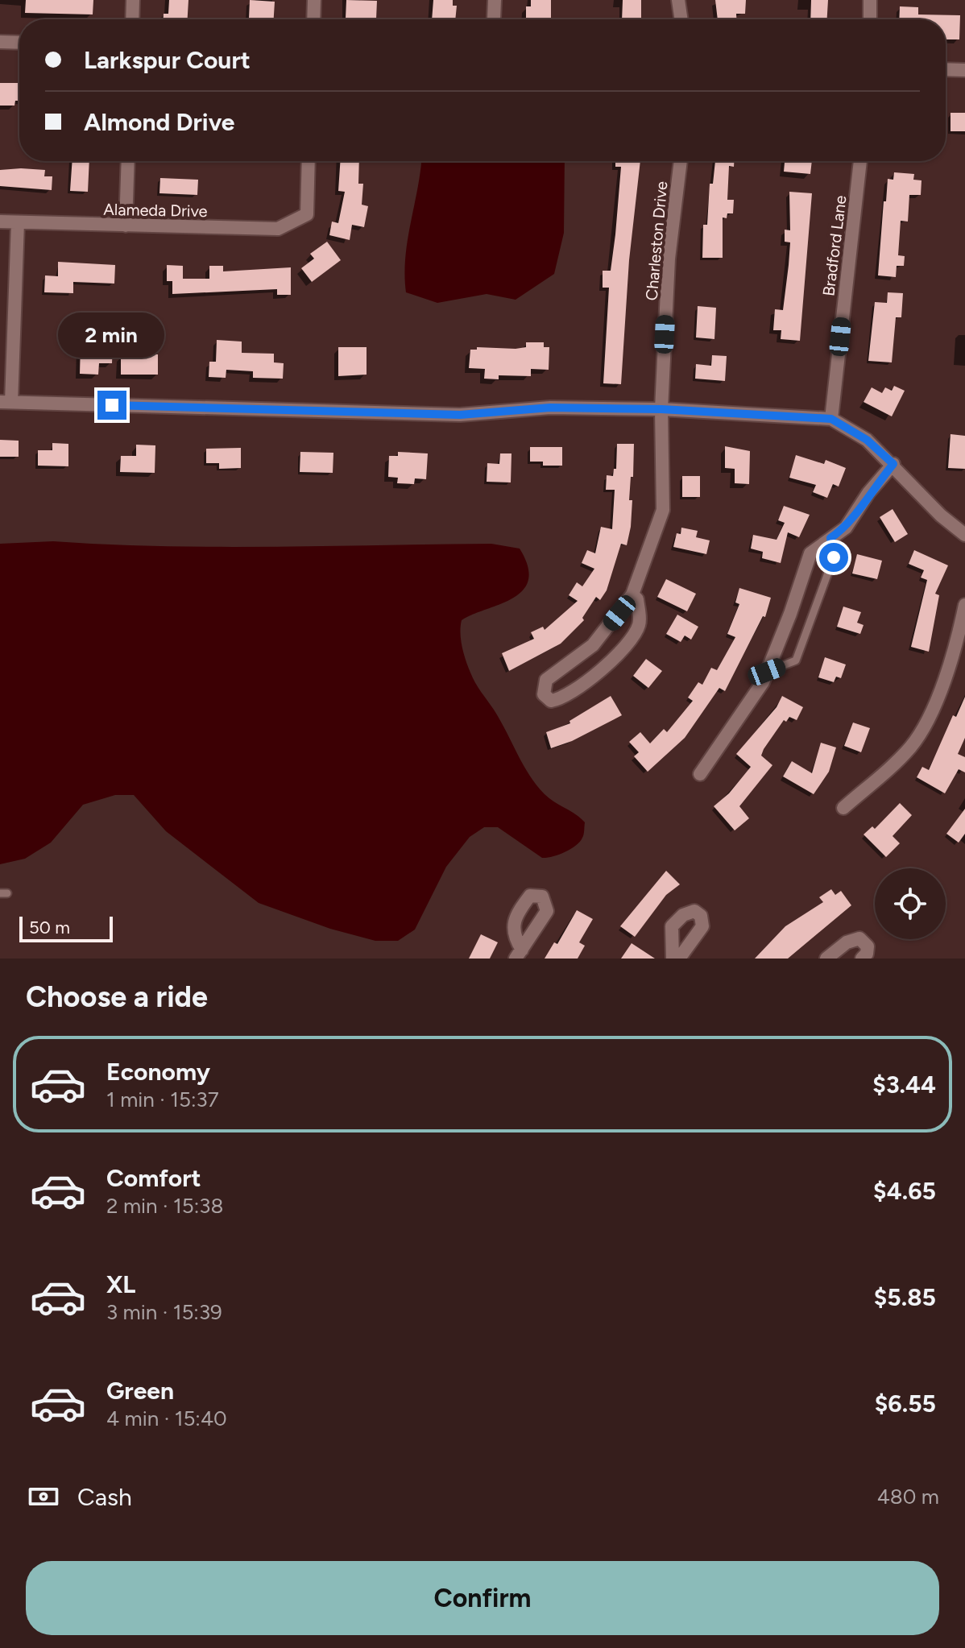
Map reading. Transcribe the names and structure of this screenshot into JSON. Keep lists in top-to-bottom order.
{
  "streets": {
    "street": ["Alameda Drive", "Charleston Drive", "Bradford Lane"]
  },
  "scale_bar": "50 m",
  "page": {
    "banner": ["Larkspur Court", "Almond Drive"],
    "bubble": "2 min",
    "scale": "50 m",
    "heading": "Choose a ride",
    "list": [
      {
        "name": "Economy",
        "note": "1 min · 15:37",
        "value": "$3.44"
      },
      {
        "name": "Comfort",
        "note": "2 min · 15:38",
        "value": "$4.65"
      },
      {
        "name": "XL",
        "note": "3 min · 15:39",
        "value": "$5.85"
      },
      {
        "name": "Green",
        "note": "4 min · 15:40",
        "value": "$6.55"
      }
    ],
    "pay": ["Cash", "480 m"],
    "buttons": "Confirm"
  }
}
